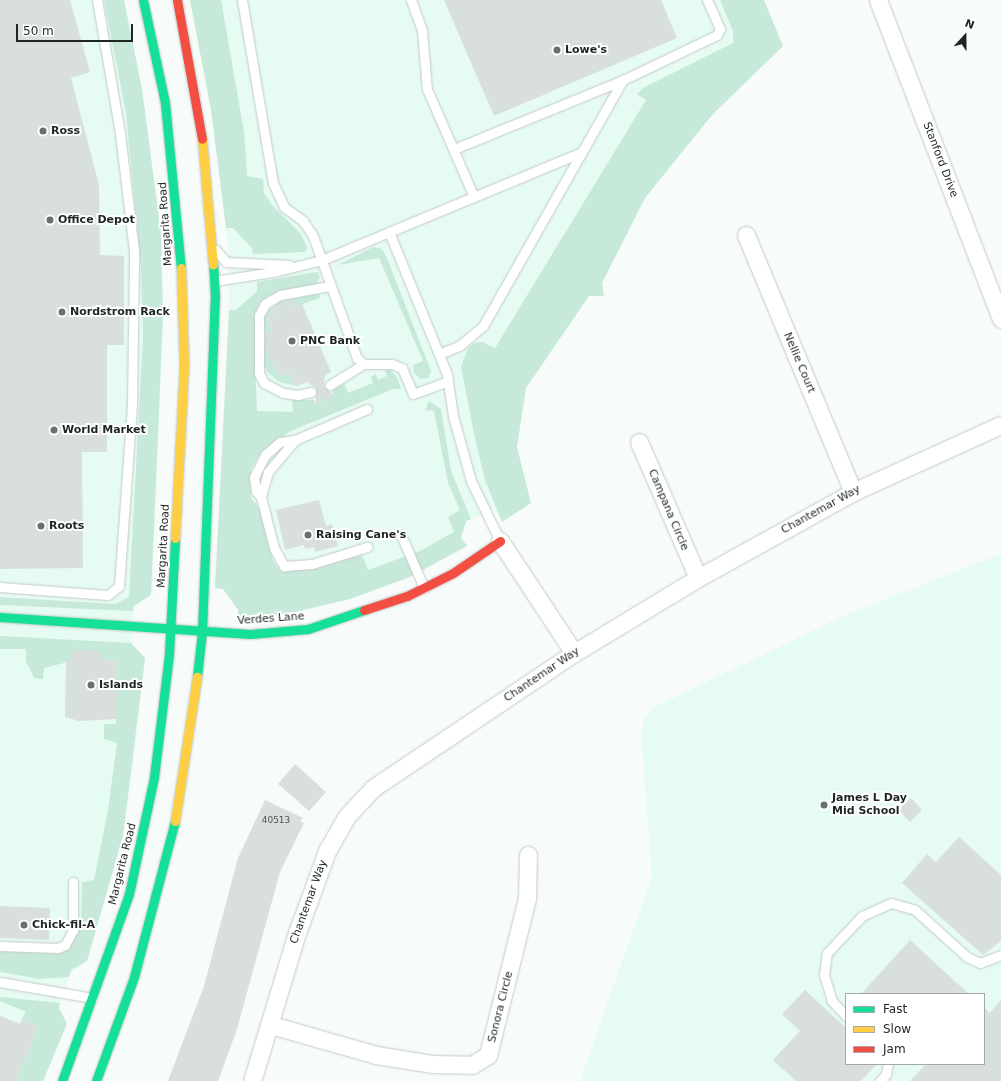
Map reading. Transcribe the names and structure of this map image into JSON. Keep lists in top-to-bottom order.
{
  "streets": {
    "main road": ["Margarita Road", "Verdes Lane"],
    "street": [
      "Stanford Drive",
      "Nellie Court",
      "Campana Circle",
      "Chantemar Way",
      "Sonora Circle"
    ]
  },
  "crossings": [
    ["Margarita Road", "Verdes Lane"],
    ["Nellie Court", "Chantemar Way"],
    ["Campana Circle", "Chantemar Way"],
    ["Chantemar Way", "Sonora Circle"]
  ],
  "places": [
    "Lowe's",
    "Ross",
    "Office Depot",
    "Nordstrom Rack",
    "PNC Bank",
    "World Market",
    "Roots",
    "Raising Cane's",
    "Islands",
    "James L Day Mid School",
    "Chick-fil-A"
  ],
  "house_numbers": ["40513"],
  "legend": ["Fast", "Slow", "Jam"],
  "scale_bar": "50 m",
  "north": "top"
}
